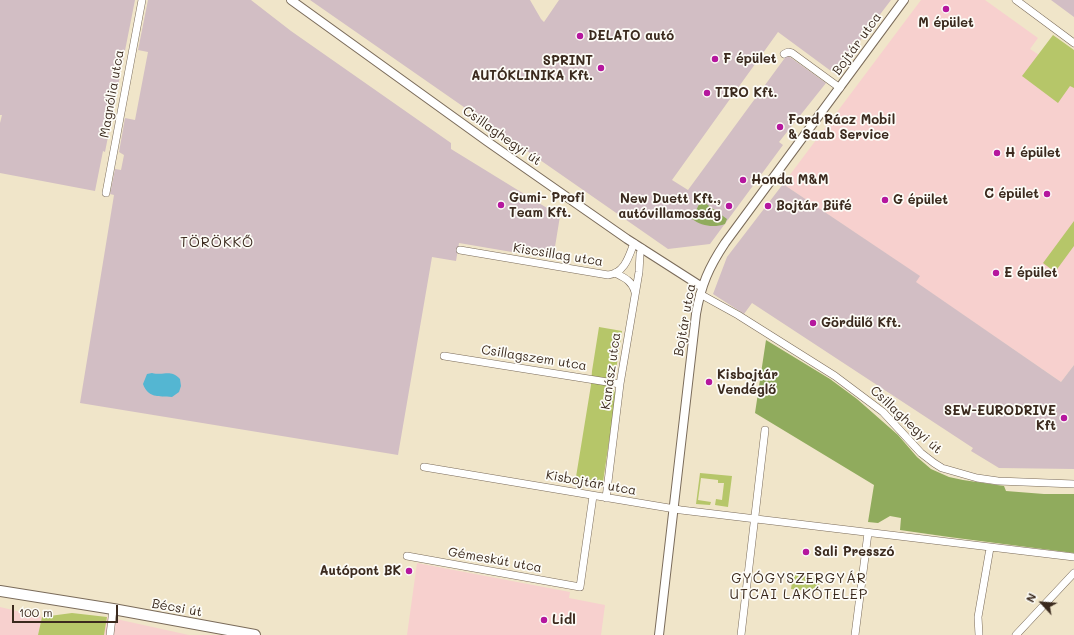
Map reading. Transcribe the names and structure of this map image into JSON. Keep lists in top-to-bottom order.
{
  "streets": {
    "main road": ["Bécsi út"],
    "street": [
      "Bojtár utca",
      "Magnólia utca",
      "Csillaghegyi út",
      "Kiscsillag utca",
      "Csillagszem utca",
      "Kanász utca",
      "Kisbojtár utca",
      "Gémeskút utca"
    ]
  },
  "crossings": [
    ["Bojtár utca", "Csillaghegyi út"],
    ["Bojtár utca", "Kisbojtár utca"],
    ["Csillaghegyi út", "Kiscsillag utca"],
    ["Csillaghegyi út", "Kanász utca"],
    ["Csillagszem utca", "Kanász utca"],
    ["Kanász utca", "Kisbojtár utca"],
    ["Kisbojtár utca", "Gémeskút utca"]
  ],
  "districts": ["TÖRÖKKŐ", "GYÓGYSZERGYÁR UTCAI LAKÓTELEP"],
  "places": [
    "M épület",
    "DELATO autó",
    "F épület",
    "SPRINT AUTÓKLINIKA Kft.",
    "TIRO Kft.",
    "Ford Rácz Mobil & Saab Service",
    "H épület",
    "Honda M&M",
    "C épület",
    "G épület",
    "Gumi- Profi Team Kft.",
    "New Duett Kft., autóvillamosság",
    "Bojtár Büfé",
    "E épület",
    "Gördülő Kft.",
    "Kisbojtár Vendéglő",
    "SEW-EURODRIVE Kft",
    "Sali Presszó",
    "Autópont BK",
    "Lidl"
  ],
  "scale_bar": "100 m",
  "north": "top left"
}
